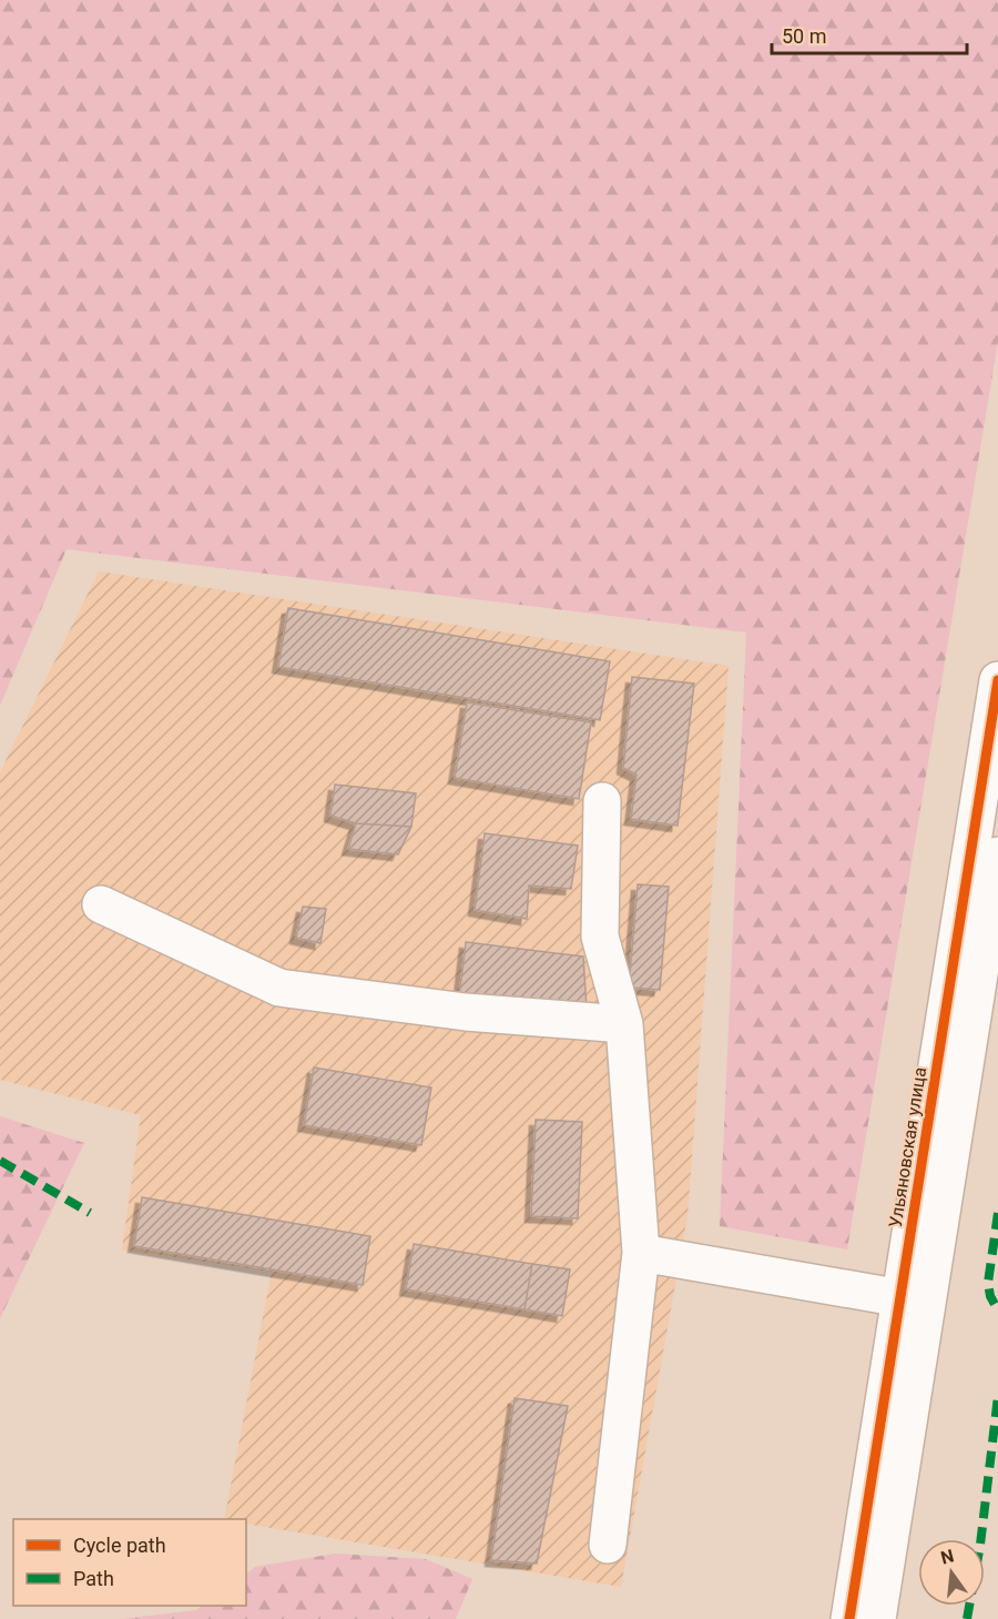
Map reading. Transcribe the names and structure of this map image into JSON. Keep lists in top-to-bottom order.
{
  "streets": {
    "street": ["Ульяновская улица"]
  },
  "legend": ["Cycle path", "Path"],
  "scale_bar": "50 m",
  "north": "top"
}
